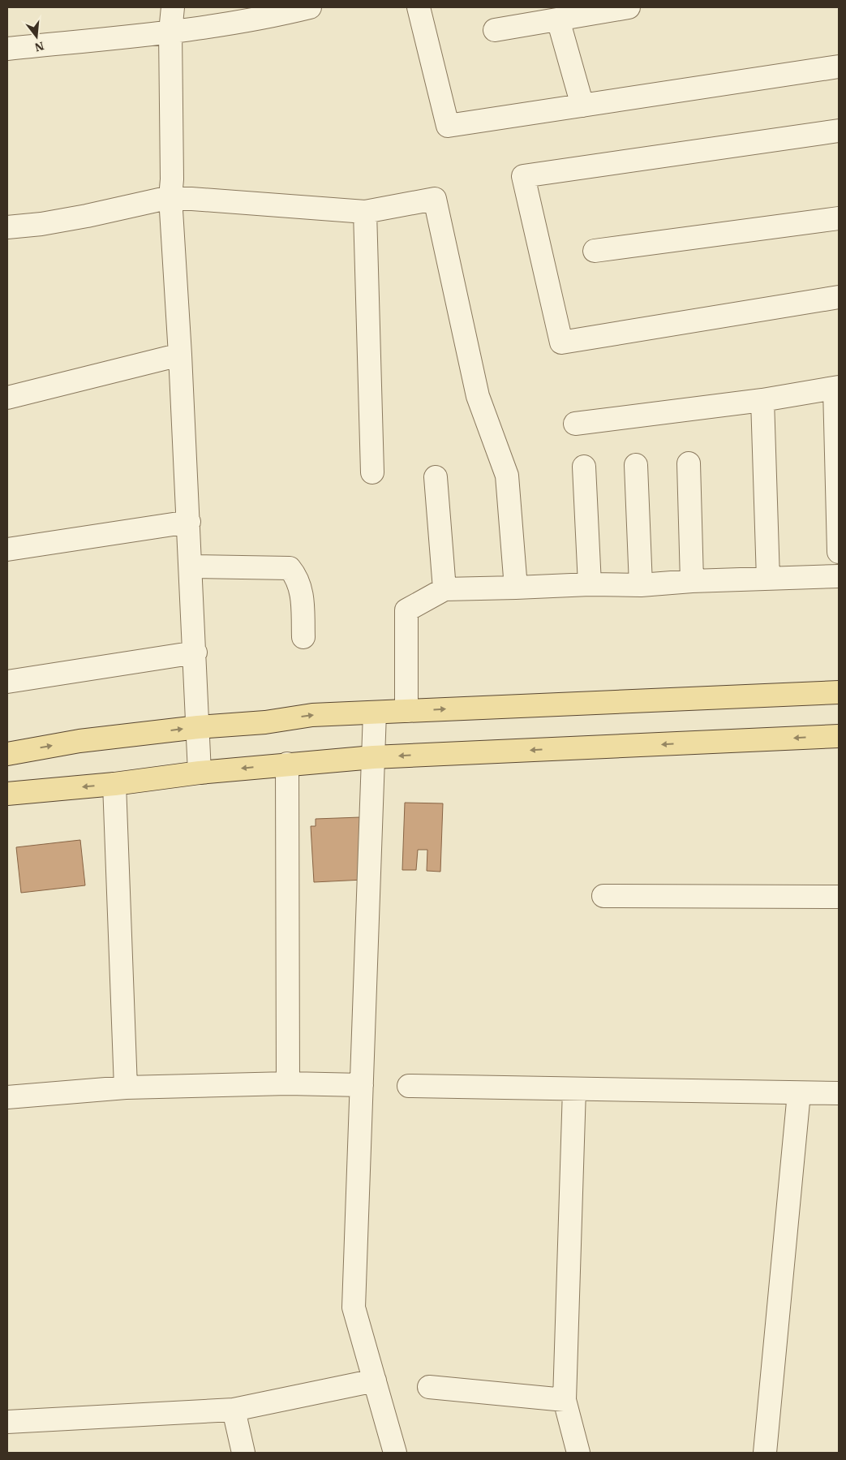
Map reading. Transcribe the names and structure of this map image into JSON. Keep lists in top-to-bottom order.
{
  "north": "bottom"
}
